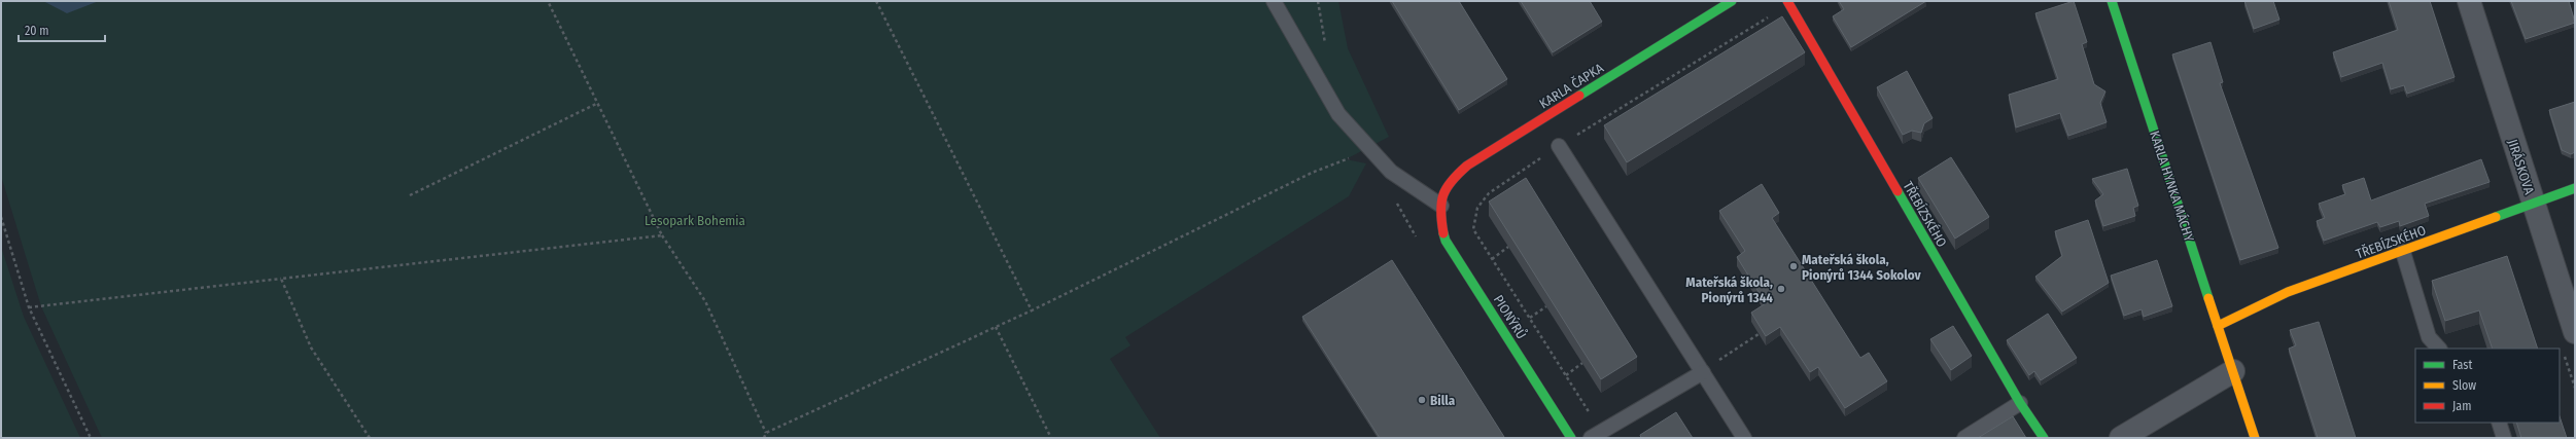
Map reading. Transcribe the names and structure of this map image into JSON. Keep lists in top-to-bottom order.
{
  "streets": {
    "street": [
      "KARLA ČAPKA",
      "JIRÁSKOVA",
      "KARLA HYNKA MÁCHY",
      "TŘEBÍZSKÉHO",
      "PIONÝRŮ"
    ]
  },
  "crossings": [
    ["KARLA ČAPKA", "PIONÝRŮ"],
    ["JIRÁSKOVA", "TŘEBÍZSKÉHO"],
    ["KARLA HYNKA MÁCHY", "TŘEBÍZSKÉHO"]
  ],
  "parks": ["Lesopark Bohemia"],
  "places": ["Mateřská škola, Pionýrů 1344 Sokolov", "Mateřská škola, Pionýrů 1344", "Billa"],
  "legend": ["Fast", "Slow", "Jam"],
  "scale_bar": "20 m"
}
